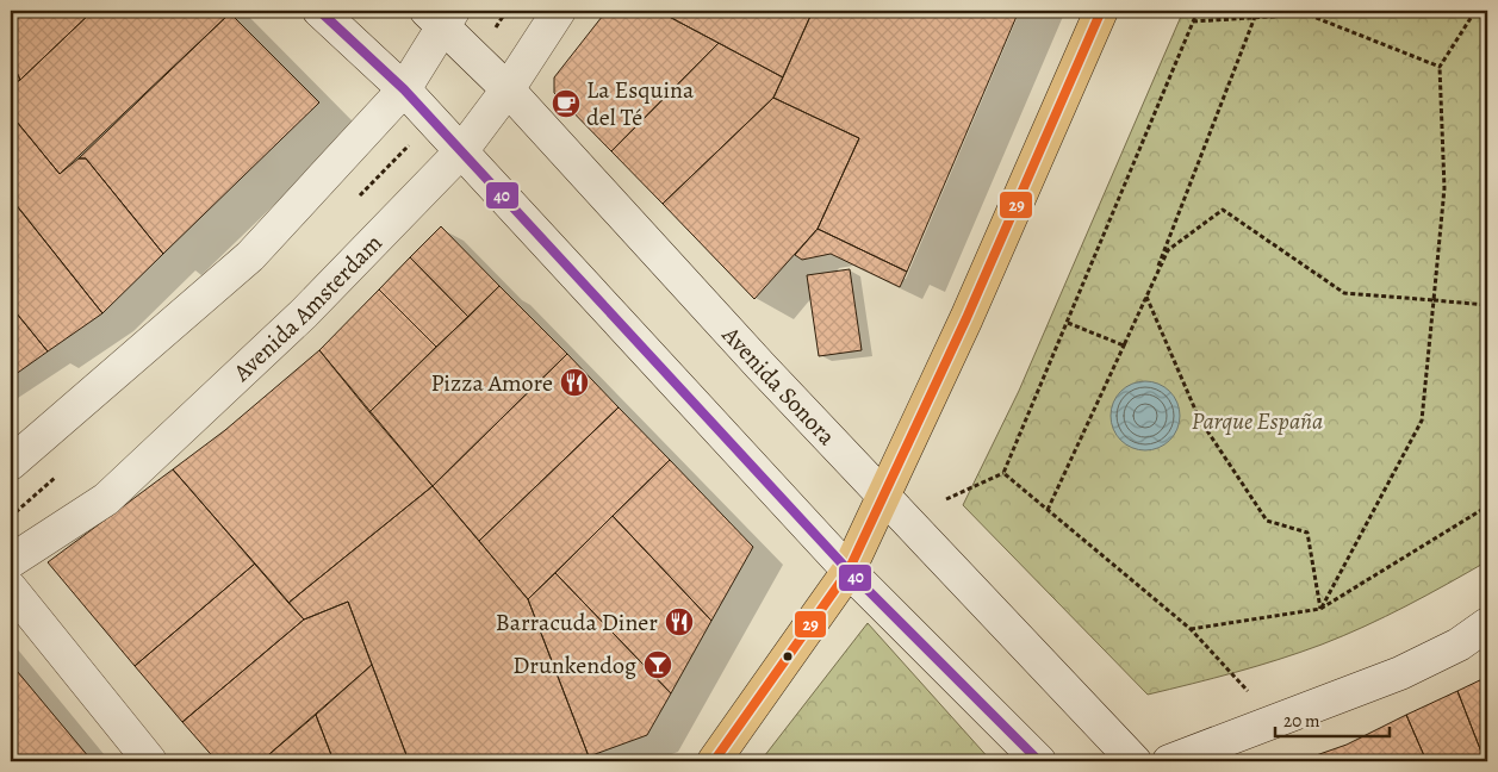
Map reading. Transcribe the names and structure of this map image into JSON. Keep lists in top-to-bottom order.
{
  "streets": {
    "main road": ["Avenida Amsterdam", "Avenida Sonora"]
  },
  "crossings": [
    ["Avenida Amsterdam", "Avenida Sonora"]
  ],
  "parks": ["Parque España"],
  "places": {
    "cafe": ["La Esquina del Té"],
    "restaurant": ["Pizza Amore", "Barracuda Diner"],
    "bar": ["Drunkendog"]
  },
  "lines": ["transit line 40", "transit line 29"],
  "scale_bar": "20 m"
}
